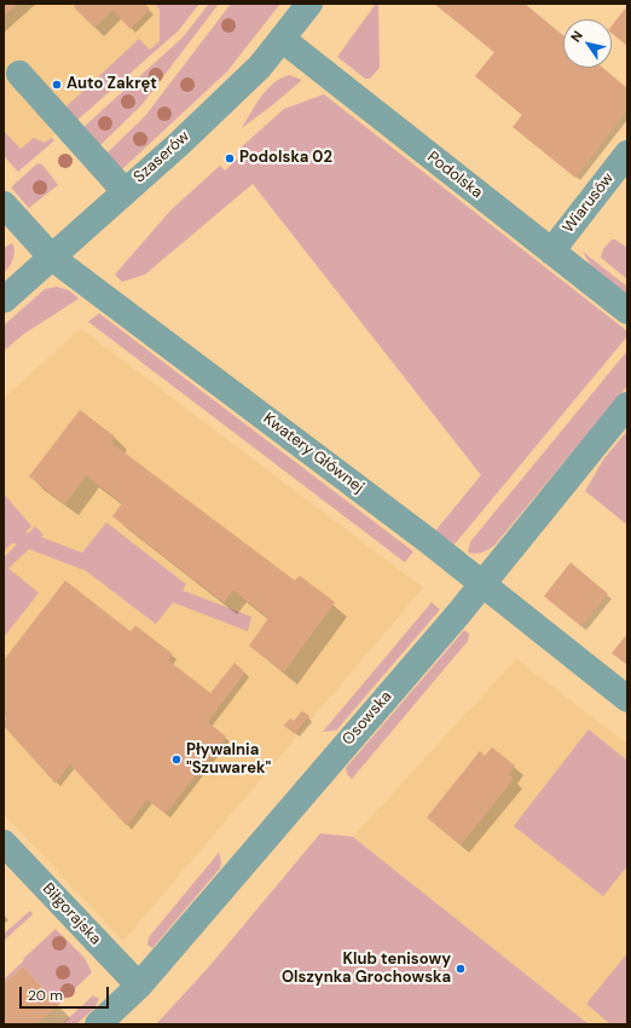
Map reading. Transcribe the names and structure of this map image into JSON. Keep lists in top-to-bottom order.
{
  "streets": {
    "street": [
      "Szaserów",
      "Podolska",
      "Wiarusów",
      "Kwatery Głównej",
      "Osowska",
      "Biłgorajska"
    ]
  },
  "crossings": [
    ["Szaserów", "Podolska"],
    ["Szaserów", "Kwatery Głównej"],
    ["Podolska", "Wiarusów"],
    ["Kwatery Głównej", "Osowska"],
    ["Osowska", "Biłgorajska"]
  ],
  "places": [
    "Auto Zakręt",
    "Podolska 02",
    "Pływalnia \"Szuwarek\"",
    "Klub tenisowy Olszynka Grochowska"
  ],
  "scale_bar": "20 m",
  "north": "top left"
}
